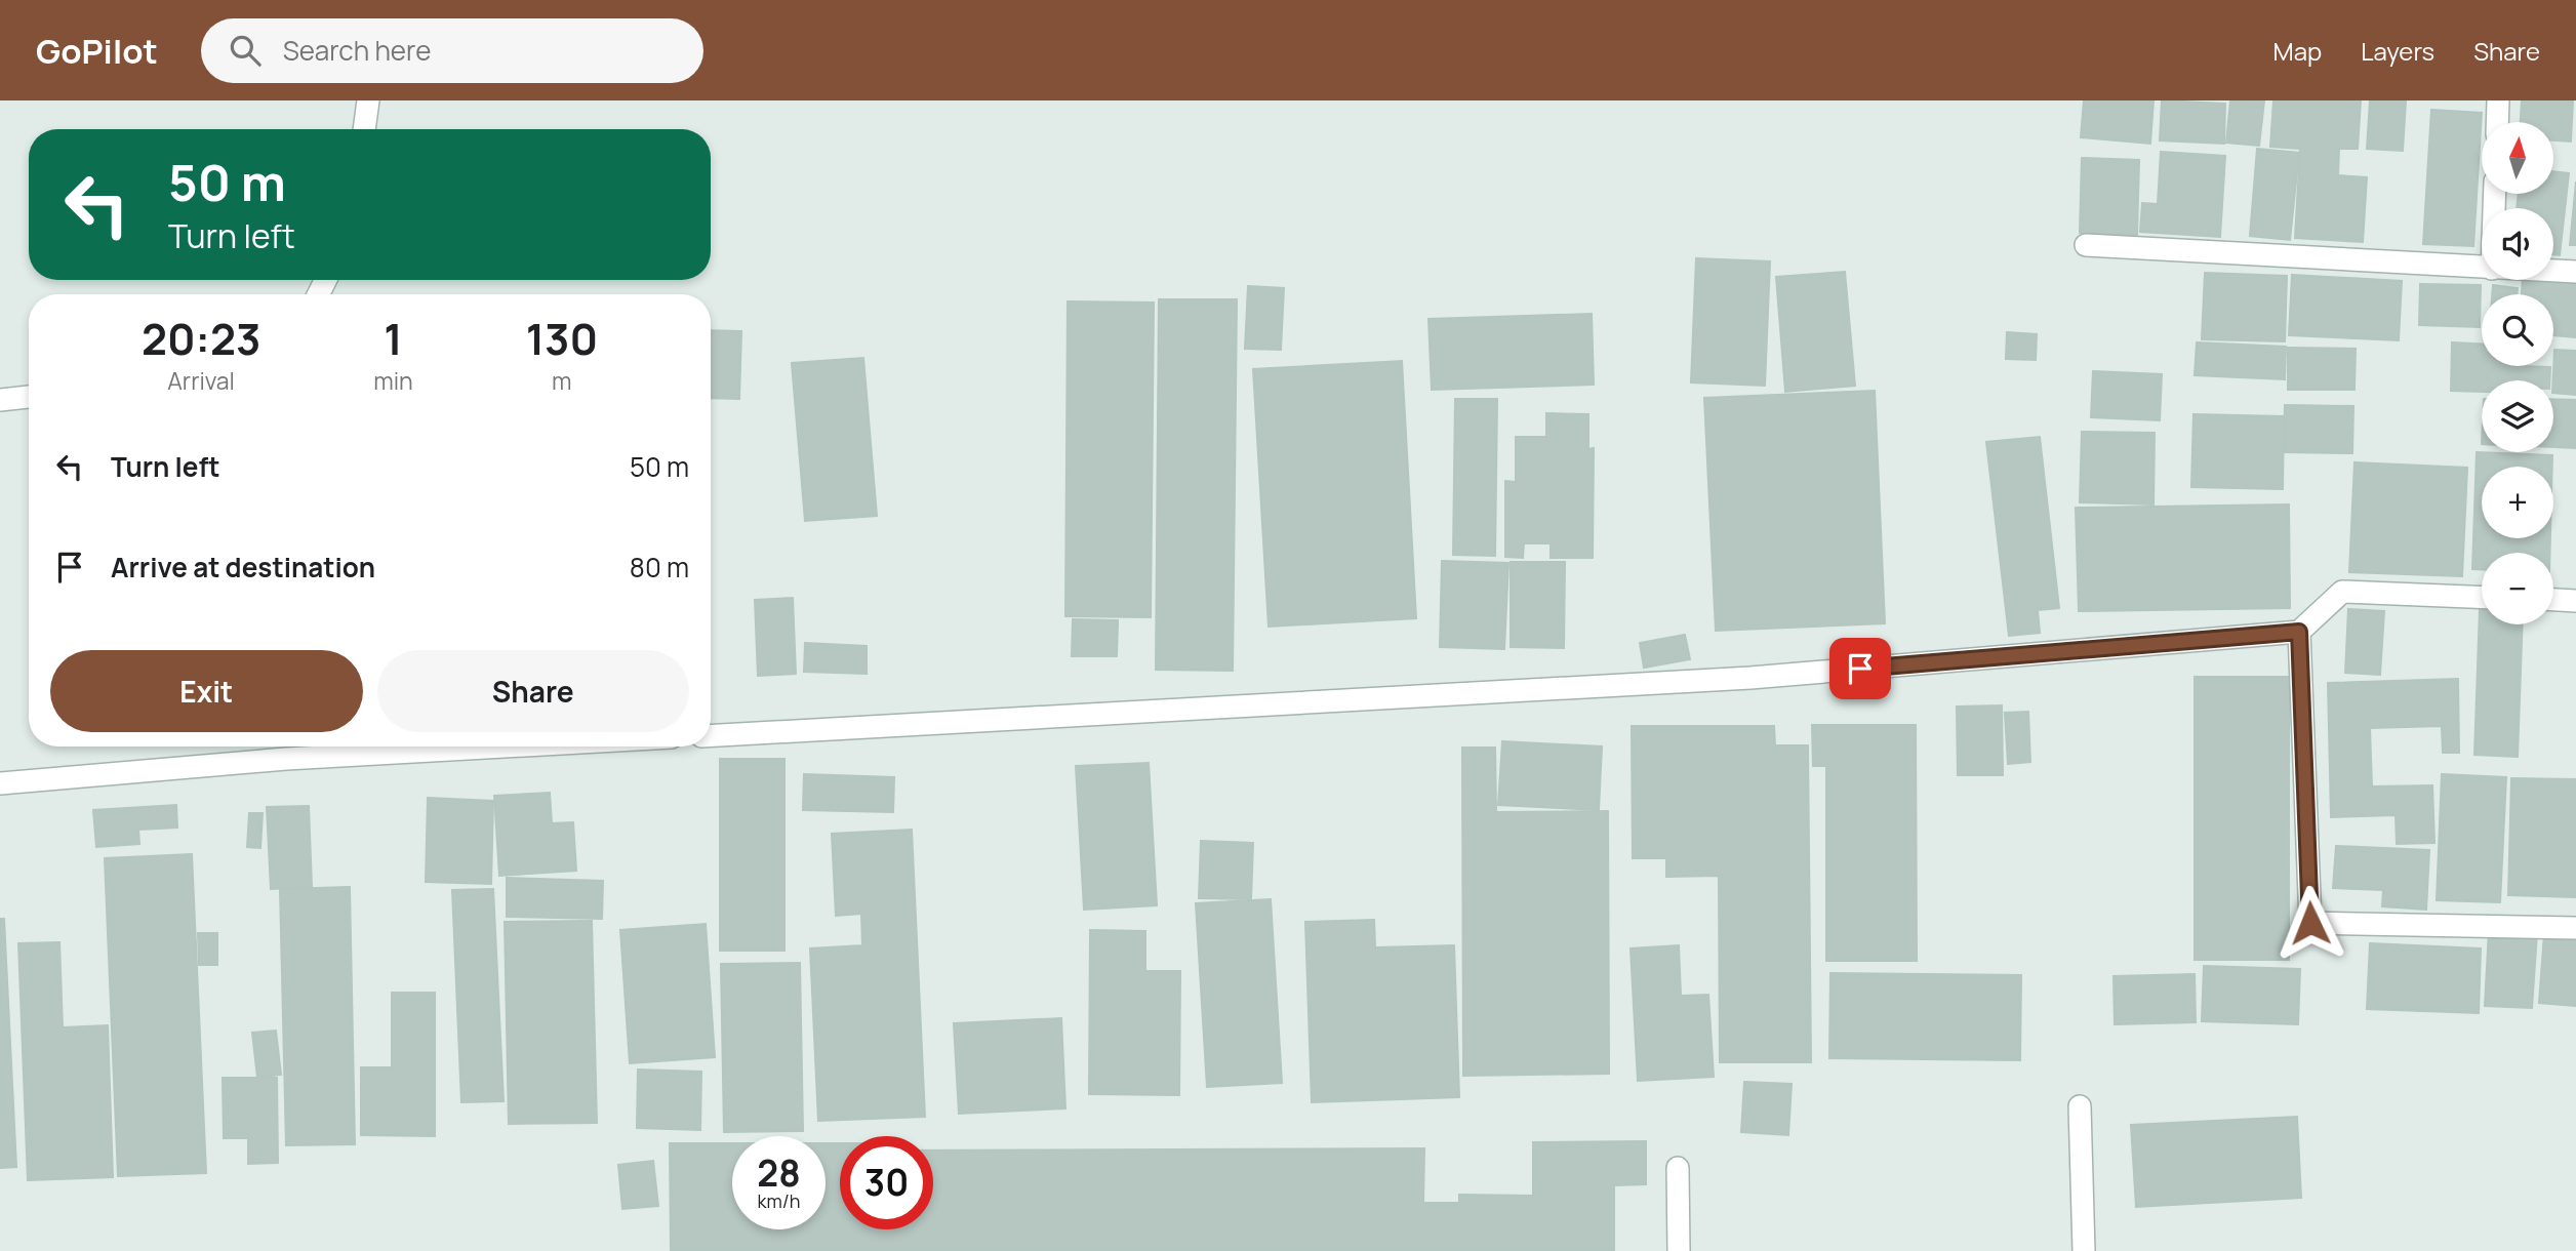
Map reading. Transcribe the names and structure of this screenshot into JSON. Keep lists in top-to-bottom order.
{
  "north": "top",
  "page": {
    "header": "GoPilot",
    "search": "Search here",
    "nav": ["Map", "Layers", "Share"],
    "map_buttons": ["+", "−"],
    "turn": ["50 m", "Turn left"],
    "eta": [
      "20:23",
      "Arrival",
      "1",
      "min",
      "130",
      "m"
    ],
    "list": [
      {
        "name": "Turn left",
        "value": "50 m"
      },
      {
        "name": "Arrive at destination",
        "value": "80 m"
      }
    ],
    "buttons": ["Exit", "Share"],
    "speed": "28 km/h",
    "limit": "30"
  }
}
